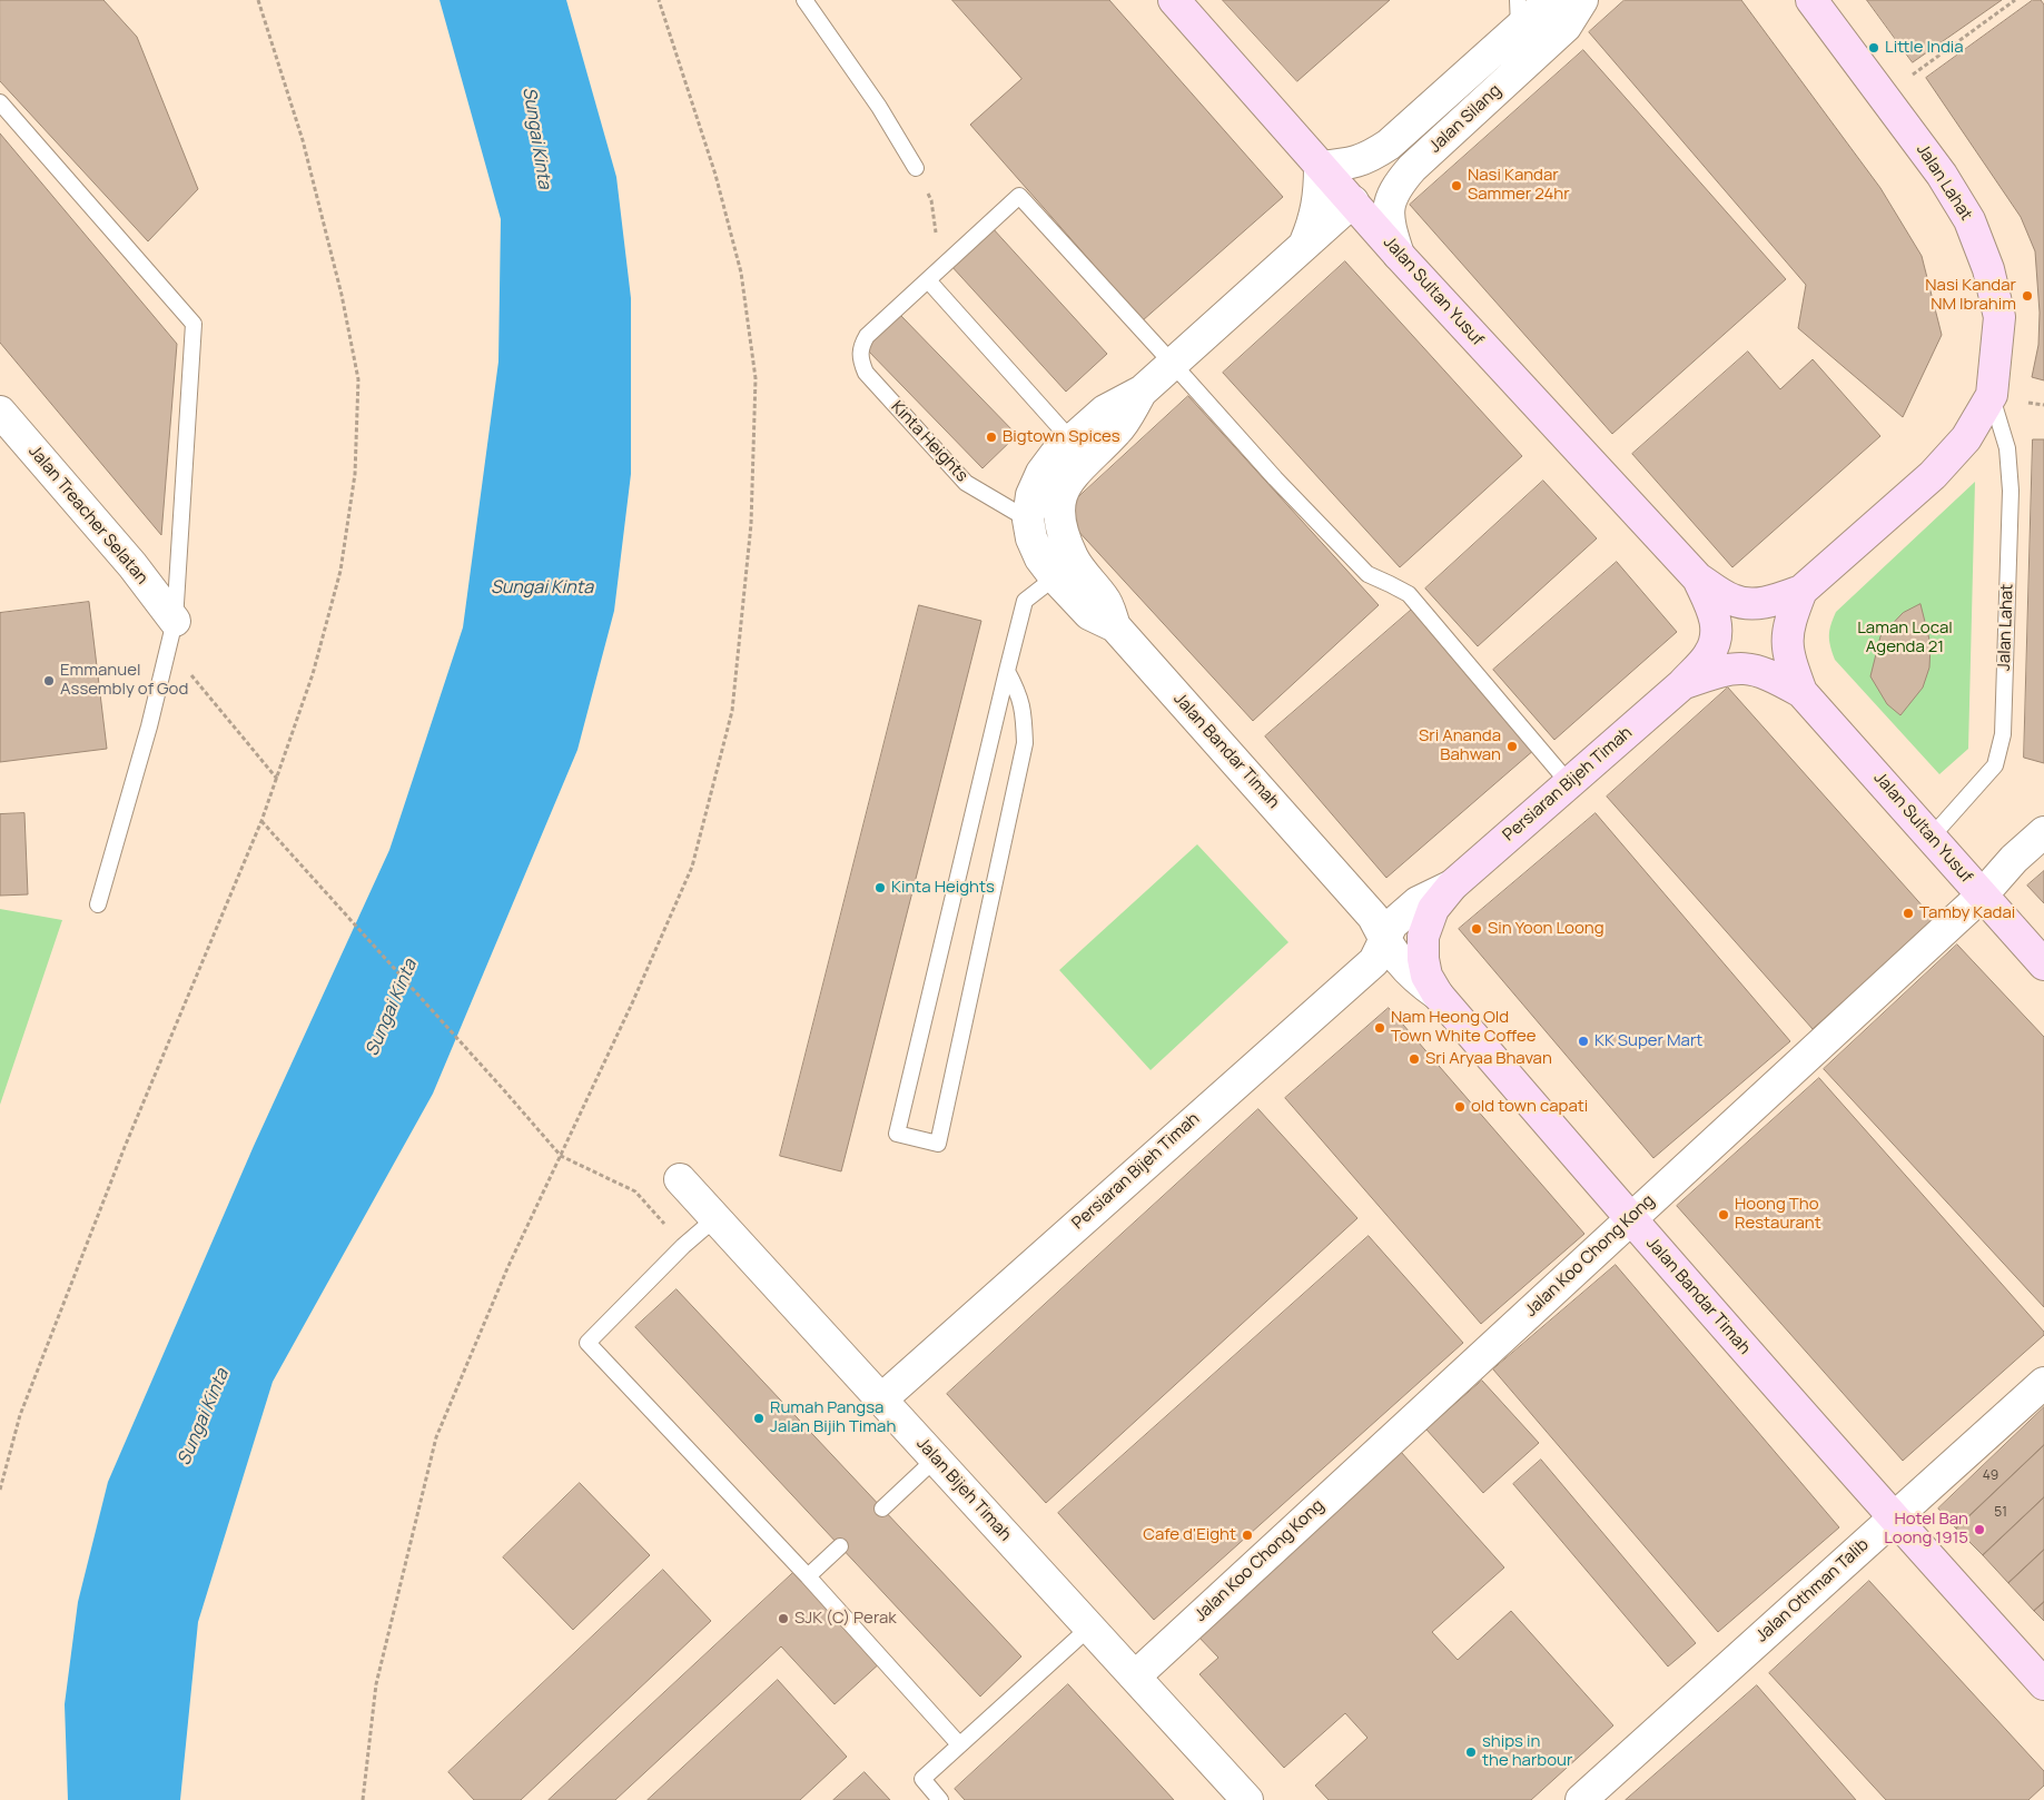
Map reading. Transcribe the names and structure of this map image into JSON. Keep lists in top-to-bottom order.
{
  "streets": {
    "main road": [
      "Jalan Lahat",
      "Jalan Sultan Yusuf",
      "Jalan Bandar Timah",
      "Persiaran Bijeh Timah"
    ],
    "street": [
      "Jalan Silang",
      "Jalan Treacher Selatan",
      "Jalan Koo Chong Kong",
      "Jalan Bijeh Timah",
      "Jalan Othman Talib"
    ],
    "lane": ["Kinta Heights"]
  },
  "crossings": [
    ["Jalan Silang", "Jalan Sultan Yusuf"],
    ["Jalan Lahat", "Jalan Sultan Yusuf"],
    ["Jalan Sultan Yusuf", "Persiaran Bijeh Timah"],
    ["Jalan Sultan Yusuf", "Jalan Koo Chong Kong"],
    ["Jalan Bandar Timah", "Persiaran Bijeh Timah"],
    ["Jalan Bandar Timah", "Jalan Koo Chong Kong"],
    ["Jalan Bandar Timah", "Jalan Othman Talib"],
    ["Persiaran Bijeh Timah", "Jalan Bijeh Timah"],
    ["Jalan Koo Chong Kong", "Jalan Bijeh Timah"]
  ],
  "water": ["Sungai Kinta"],
  "parks": ["Laman Local Agenda 21"],
  "places": [
    "Little India",
    "Nasi Kandar Sammer 24hr",
    "Nasi Kandar NM Ibrahim",
    "Bigtown Spices",
    "Emmanuel Assembly of God",
    "Sri Ananda Bahwan",
    "Kinta Heights",
    "Tamby Kadai",
    "Sin Yoon Loong",
    "Nam Heong Old Town White Coffee",
    "KK Super Mart",
    "Sri Aryaa Bhavan",
    "old town capati",
    "Hoong Tho Restaurant",
    "Rumah Pangsa Jalan Bijih Timah",
    "Hotel Ban Loong 1915",
    "Cafe d'Eight",
    "SJK (C) Perak",
    "ships in the harbour"
  ],
  "house_numbers": ["49", "51"]
}
